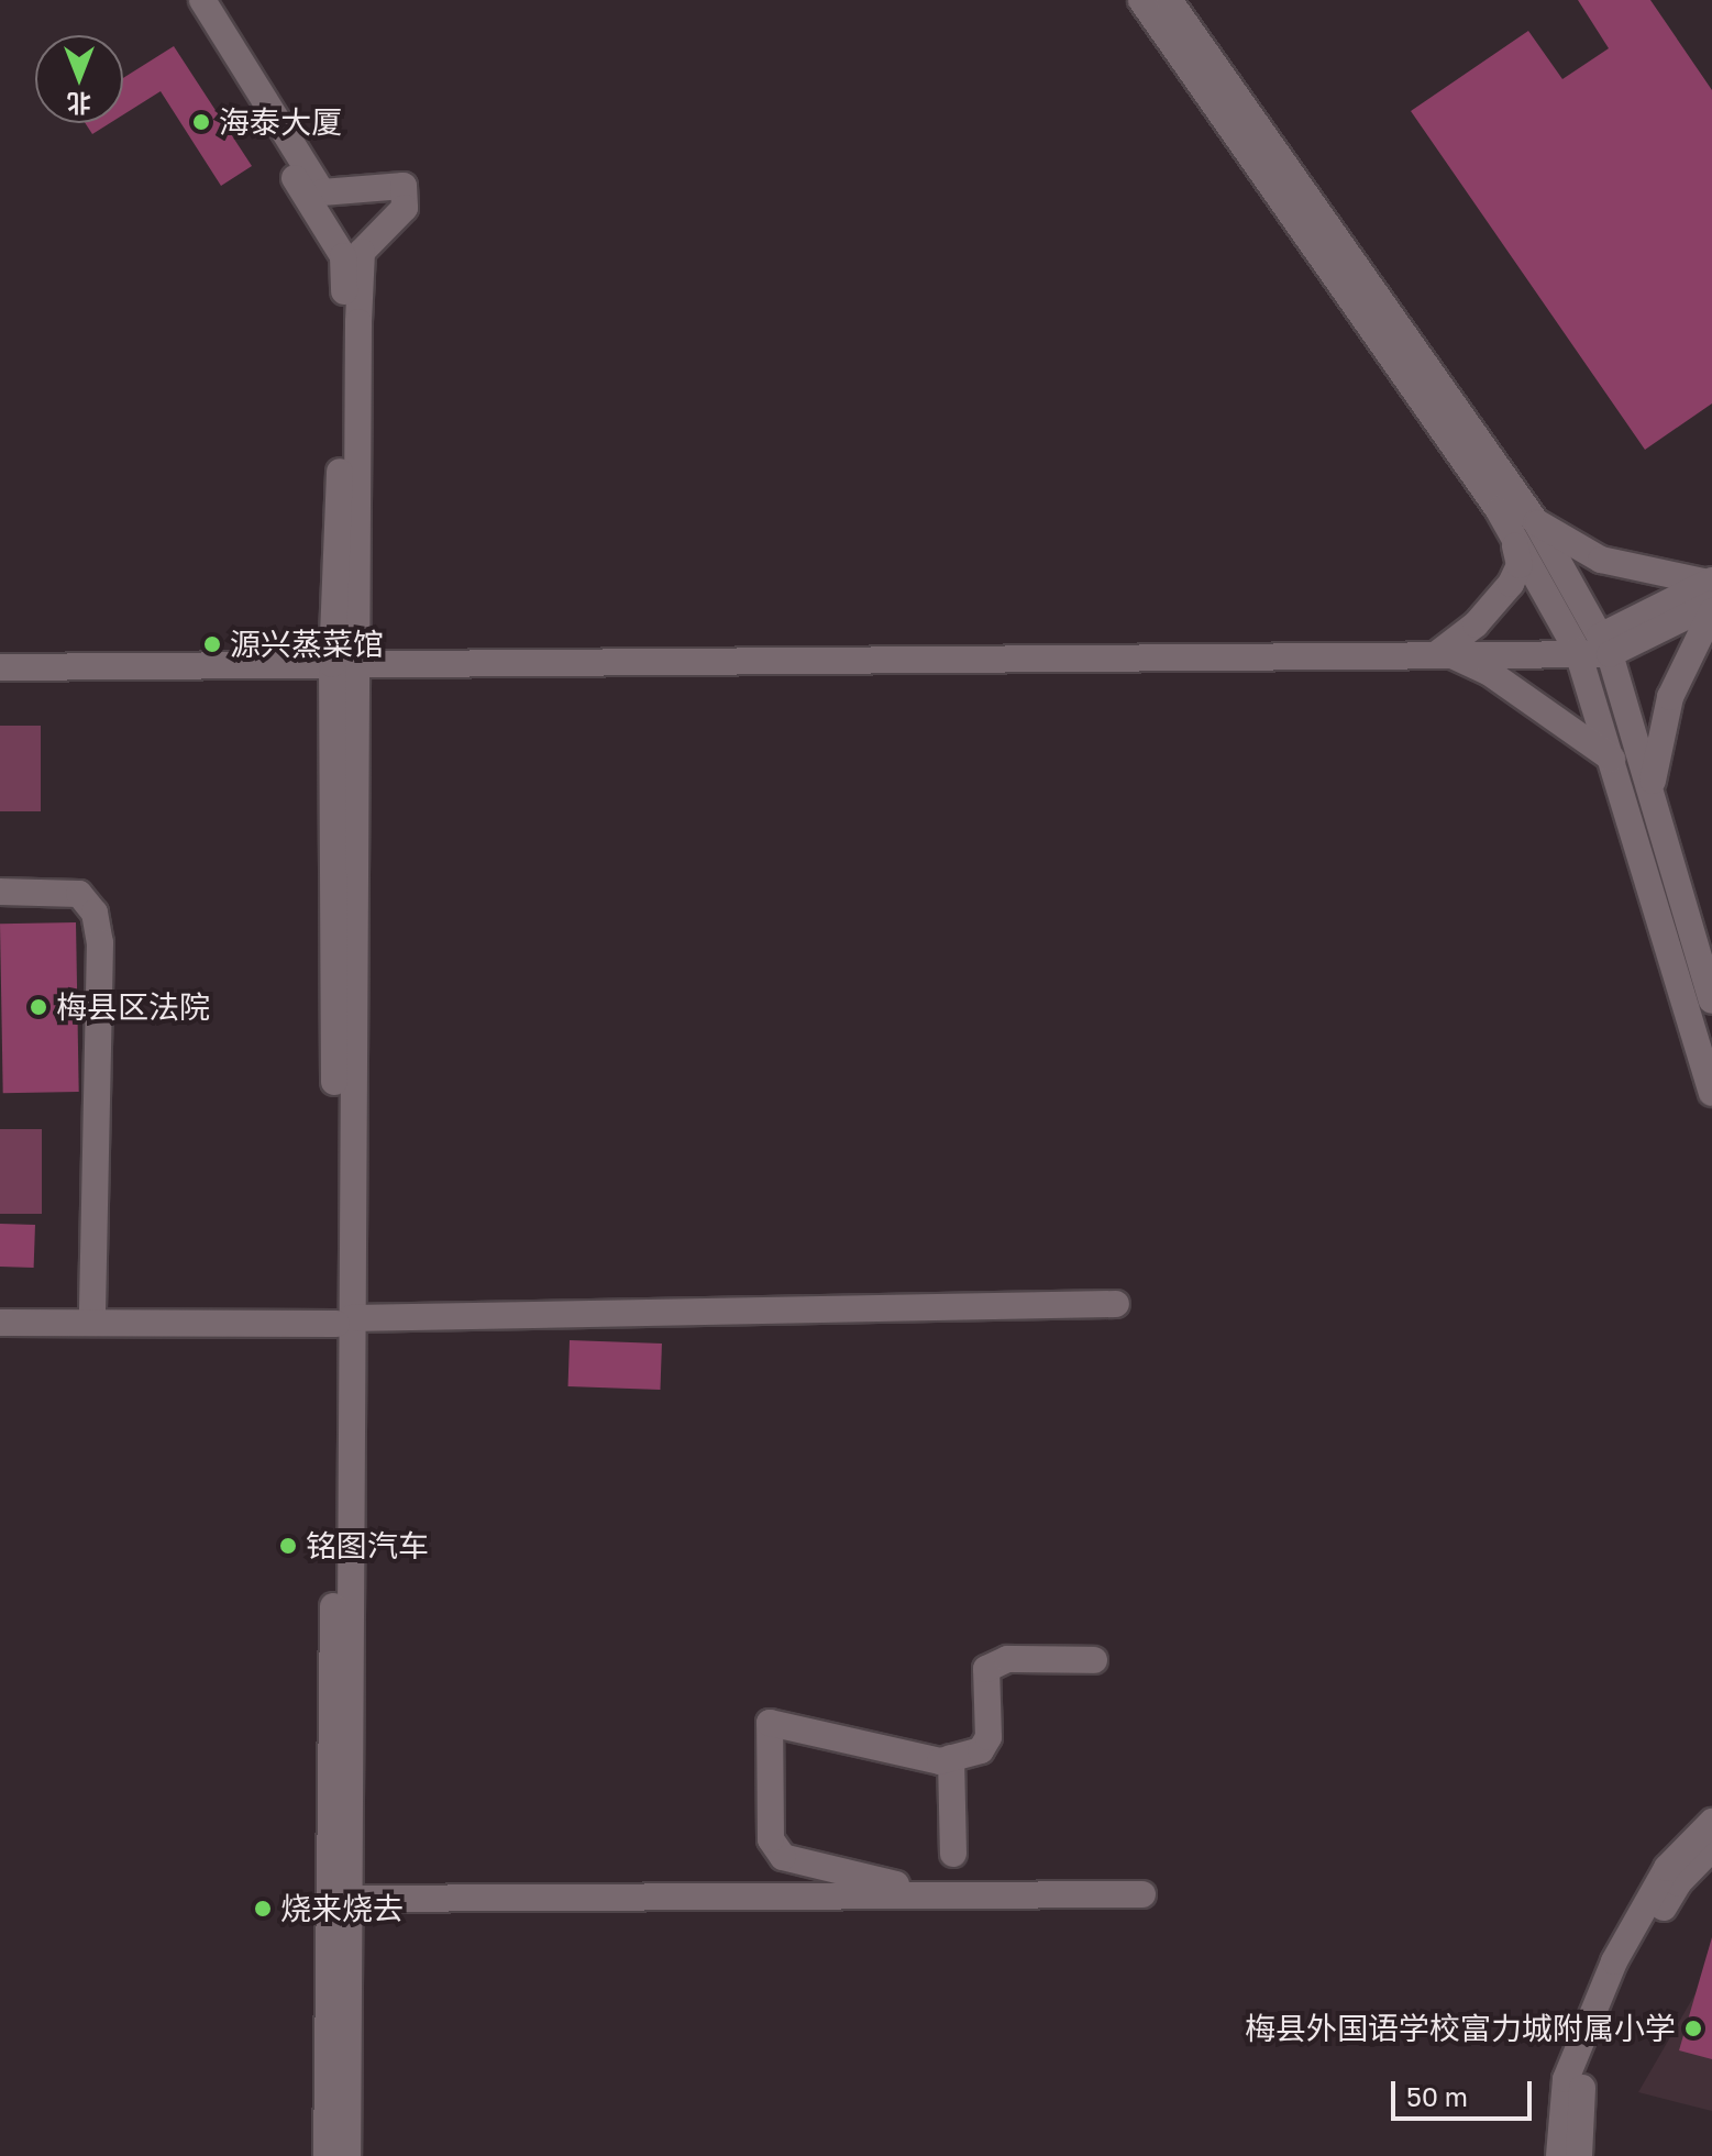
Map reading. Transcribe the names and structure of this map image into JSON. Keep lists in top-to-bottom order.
{
  "places": [
    "海泰大厦",
    "源兴蒸菜馆",
    "梅县区法院",
    "铭图汽车",
    "烧来烧去",
    "梅县外国语学校富力城附属小学"
  ],
  "scale_bar": "50 m",
  "north": "bottom"
}
